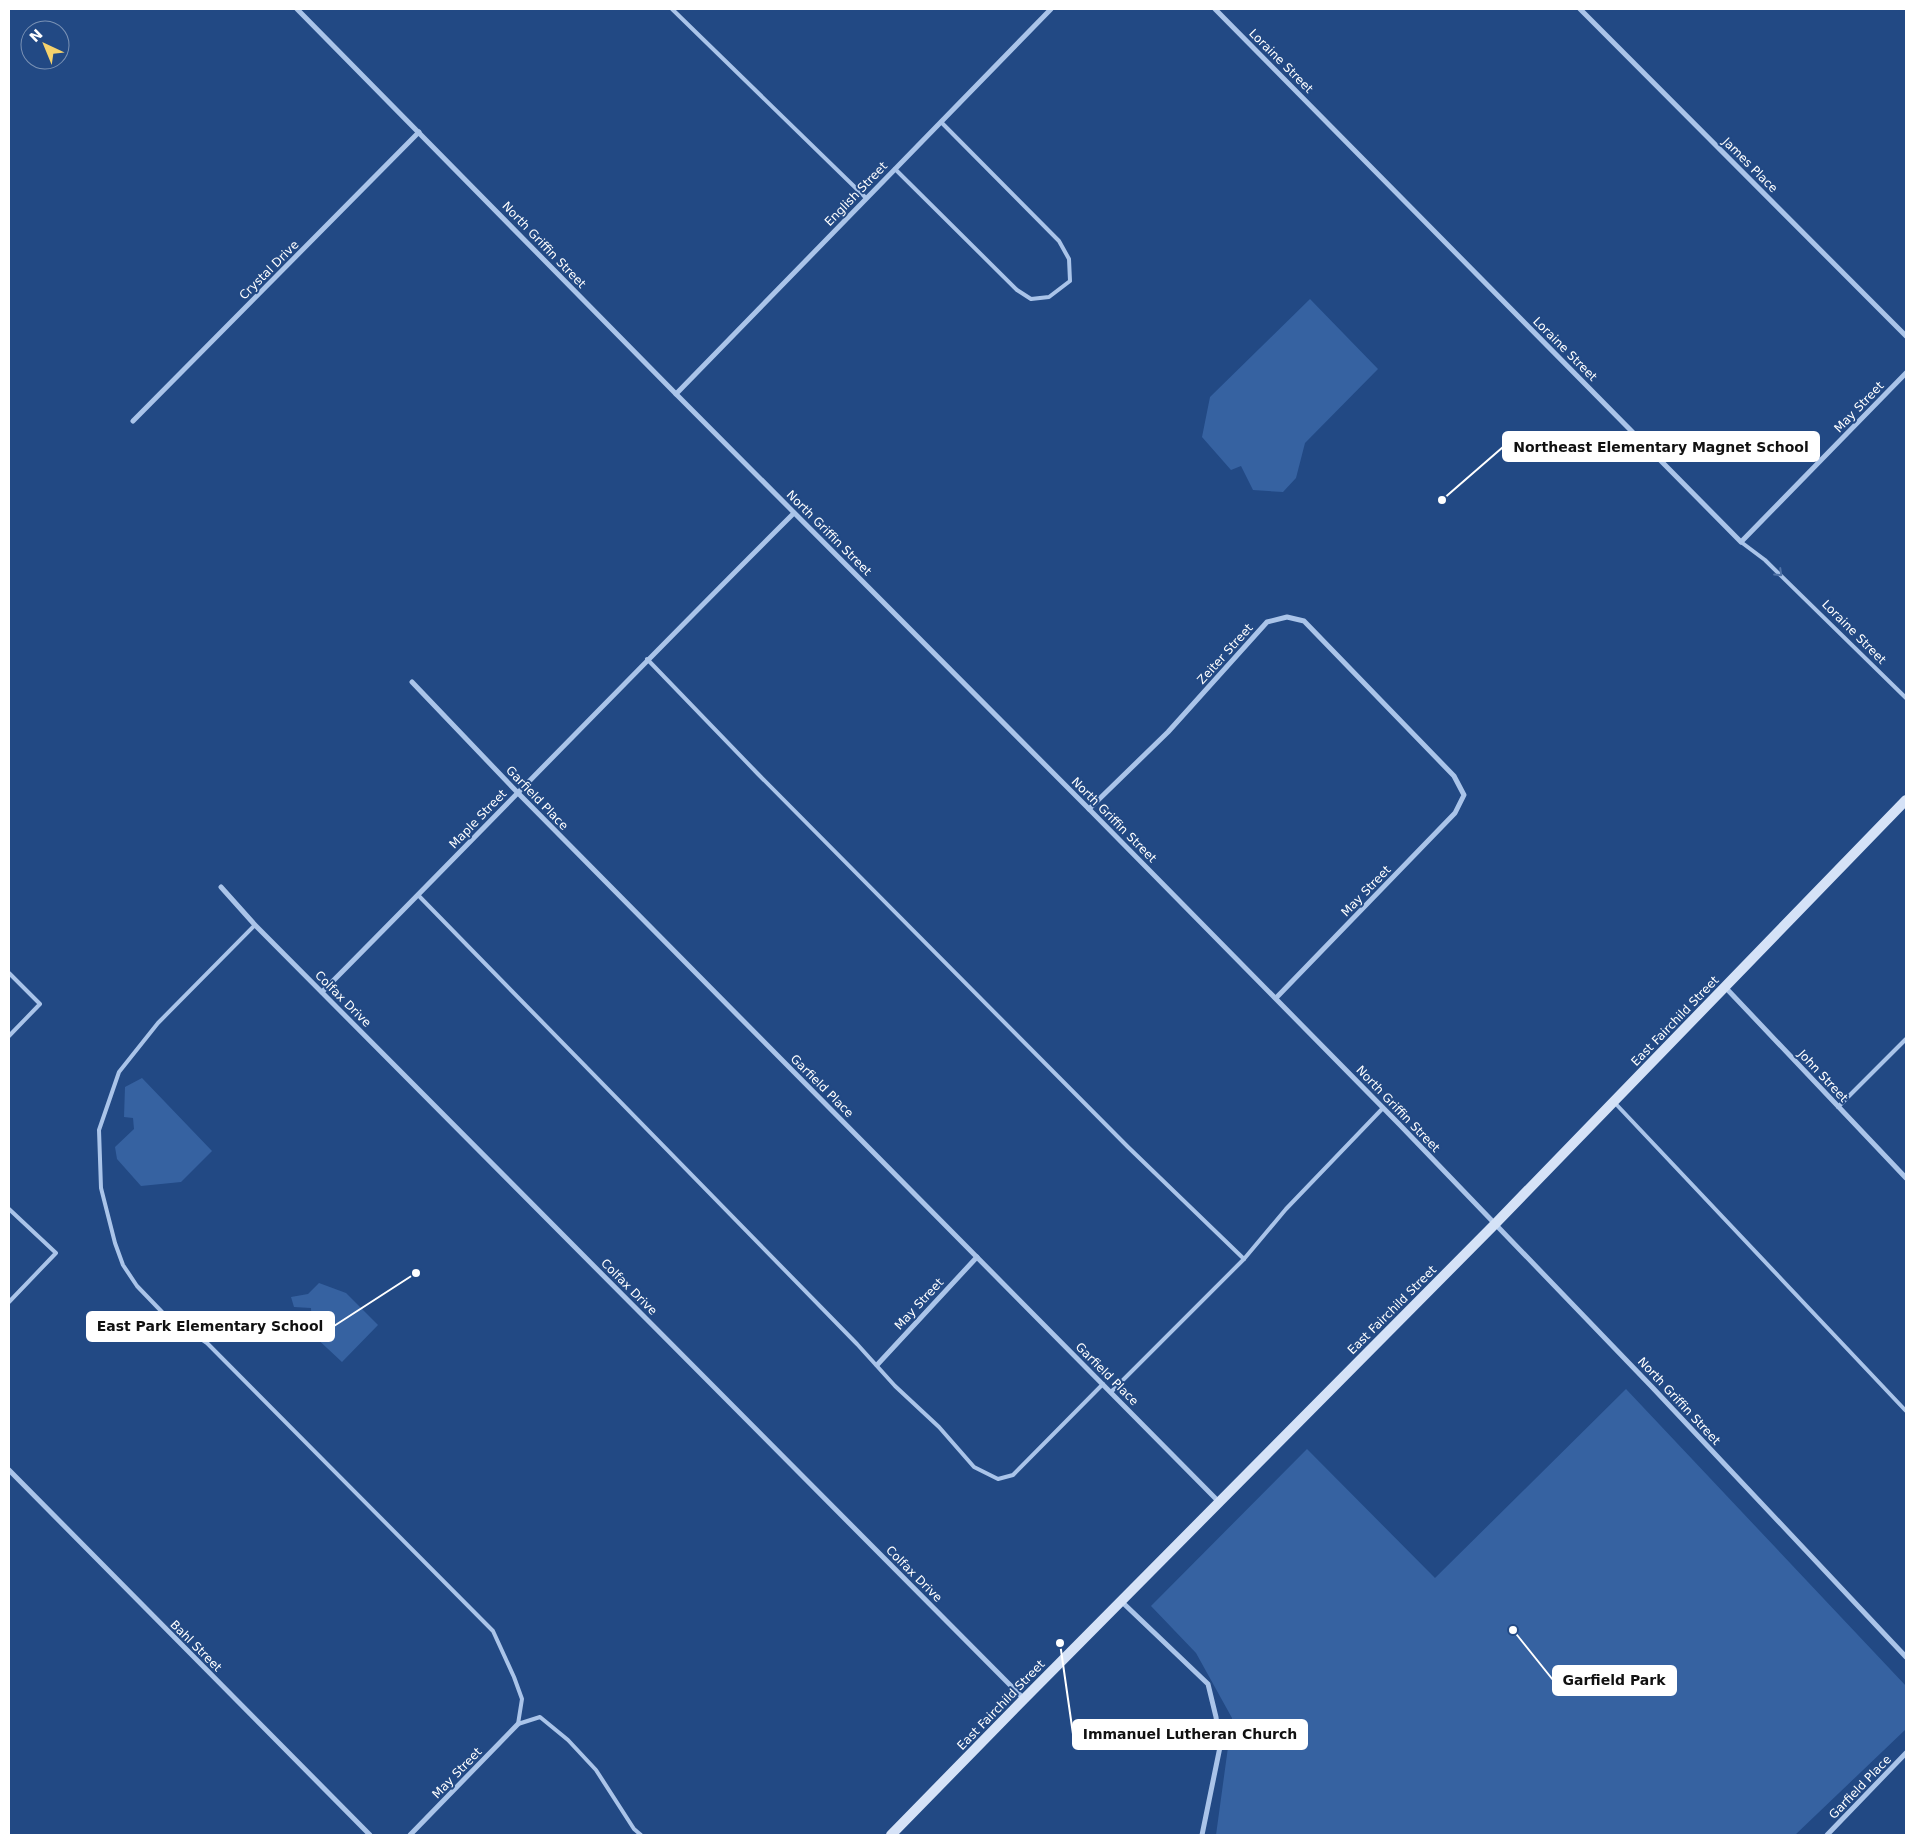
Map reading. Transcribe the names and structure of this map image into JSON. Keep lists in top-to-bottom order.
{
  "streets": {
    "street": [
      "Loraine Street",
      "James Place",
      "English Street",
      "North Griffin Street",
      "Crystal Drive",
      "May Street",
      "Zeiter Street",
      "Garfield Place",
      "Maple Street",
      "Colfax Drive",
      "East Fairchild Street",
      "John Street",
      "Bahl Street"
    ]
  },
  "crossings": [
    ["Loraine Street", "May Street"],
    ["English Street", "North Griffin Street"],
    ["North Griffin Street", "Crystal Drive"],
    ["North Griffin Street", "May Street"],
    ["North Griffin Street", "Zeiter Street"],
    ["North Griffin Street", "Maple Street"],
    ["North Griffin Street", "East Fairchild Street"],
    ["May Street", "Zeiter Street"],
    ["May Street", "Garfield Place"],
    ["Garfield Place", "Maple Street"],
    ["Garfield Place", "East Fairchild Street"],
    ["Maple Street", "Colfax Drive"],
    ["Colfax Drive", "East Fairchild Street"],
    ["East Fairchild Street", "John Street"]
  ],
  "places": [
    "Northeast Elementary Magnet School",
    "East Park Elementary School",
    "Garfield Park",
    "Immanuel Lutheran Church"
  ],
  "north": "top left"
}
